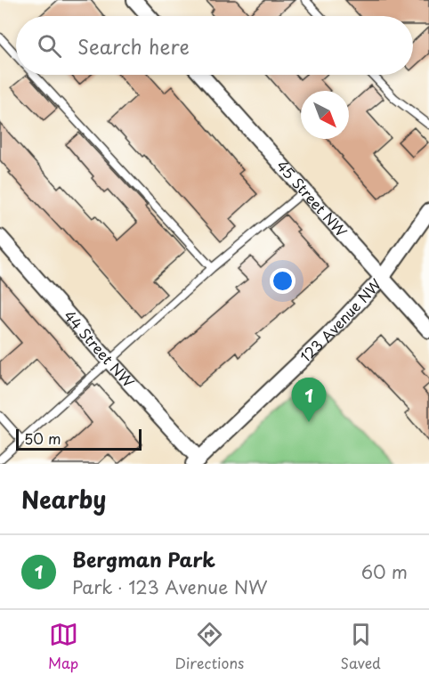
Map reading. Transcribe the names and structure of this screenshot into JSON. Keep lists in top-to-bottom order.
{
  "streets": {
    "street": ["45 Street NW", "123 Avenue NW", "44 Street NW"]
  },
  "crossings": [
    ["45 Street NW", "123 Avenue NW"],
    ["123 Avenue NW", "44 Street NW"]
  ],
  "scale_bar": "50 m",
  "north": "bottom right",
  "page": {
    "search": "Search here",
    "pins": "1",
    "scale": "50 m",
    "heading": "Nearby",
    "list": [
      {
        "mark": "1",
        "name": "Bergman Park",
        "note": "Park · 123 Avenue NW",
        "value": "60 m"
      }
    ],
    "nav": ["Map", "Directions", "Saved"]
  }
}
